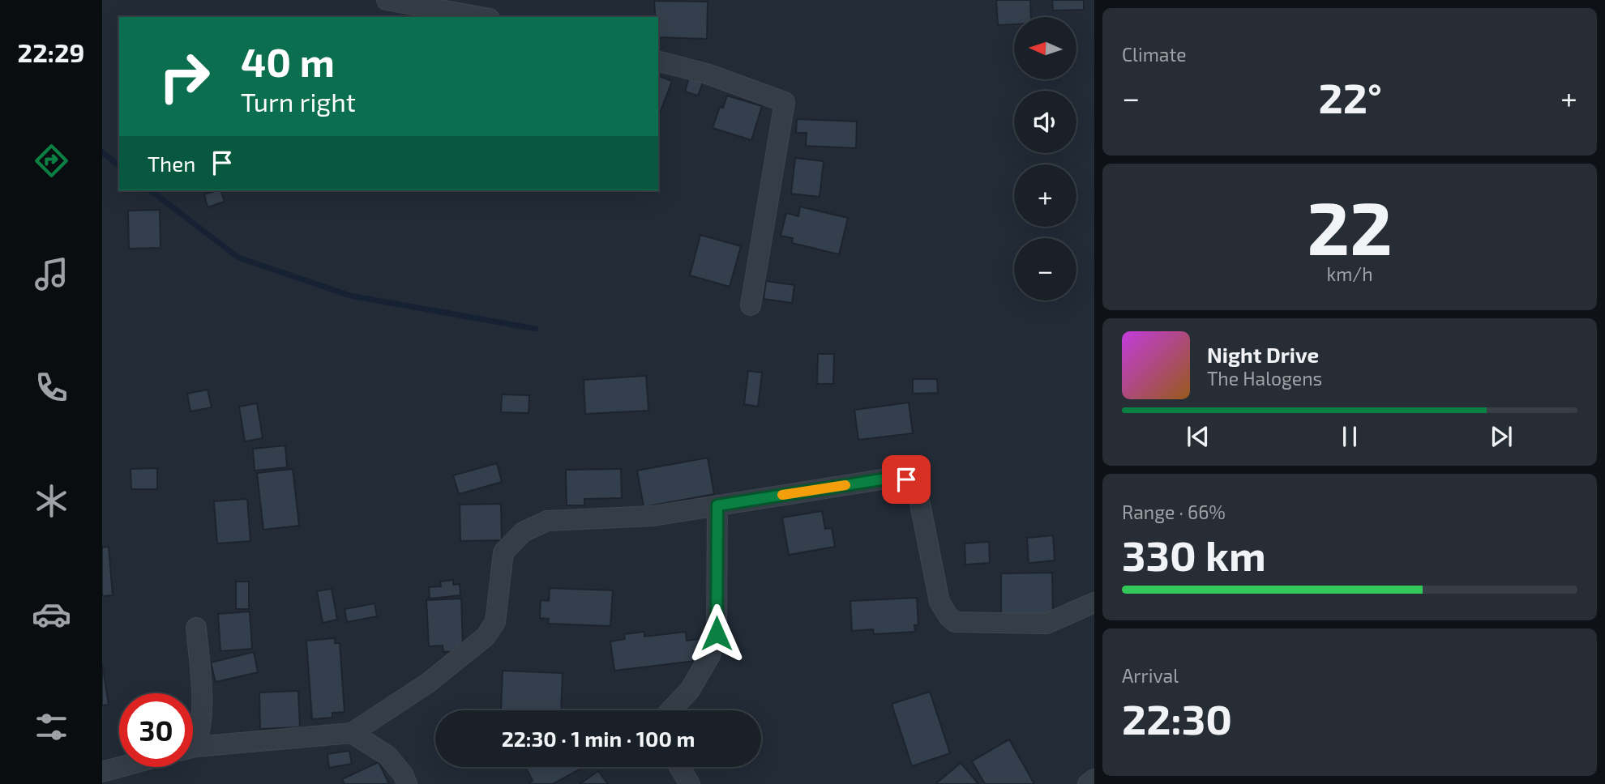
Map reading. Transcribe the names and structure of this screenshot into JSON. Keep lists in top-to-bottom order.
{
  "north": "left",
  "page": {
    "tabs": "22:29",
    "tile": [
      "Climate",
      ["22", "km/h"],
      ["Range · 66%", "330 km"],
      ["Arrival", "22:30"]
    ],
    "map_buttons": ["+", "−"],
    "turn": ["40 m", "Turn right"],
    "heat": ["−", "22°", "+"],
    "then": "Then",
    "song": ["Night Drive", "The Halogens"],
    "limit": "30",
    "trip": "22:30 · 1 min · 100 m"
  }
}
